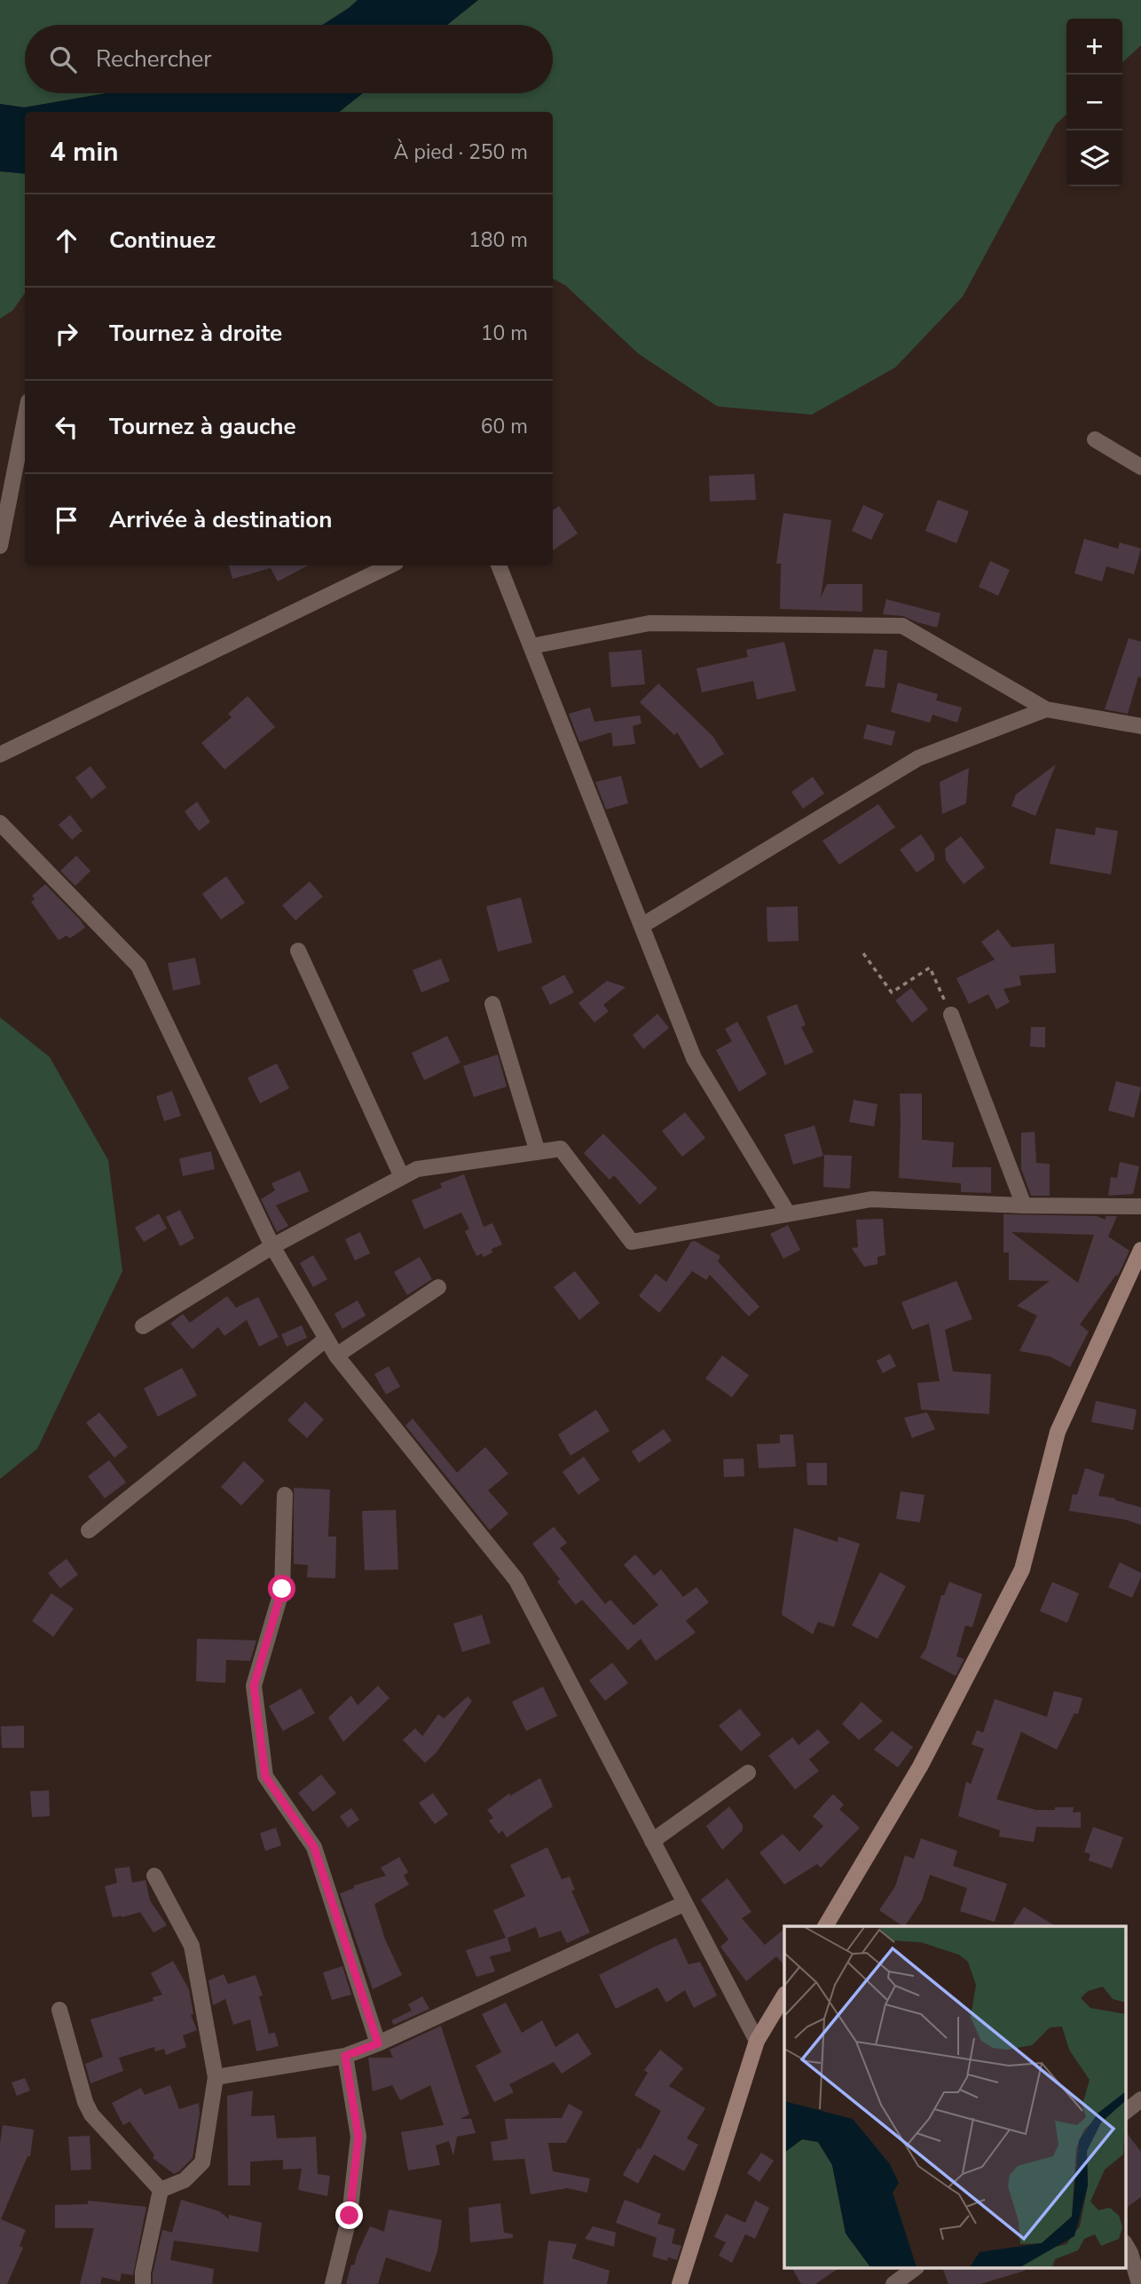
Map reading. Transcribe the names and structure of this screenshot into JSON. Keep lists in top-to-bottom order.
{
  "page": {
    "map_buttons": ["+", "−"],
    "search": "Rechercher",
    "heading": ["4 min", "À pied · 250 m"],
    "list": [
      ["Continuez", "180 m"],
      ["Tournez à droite", "10 m"],
      ["Tournez à gauche", "60 m"],
      "Arrivée à destination"
    ]
  }
}
